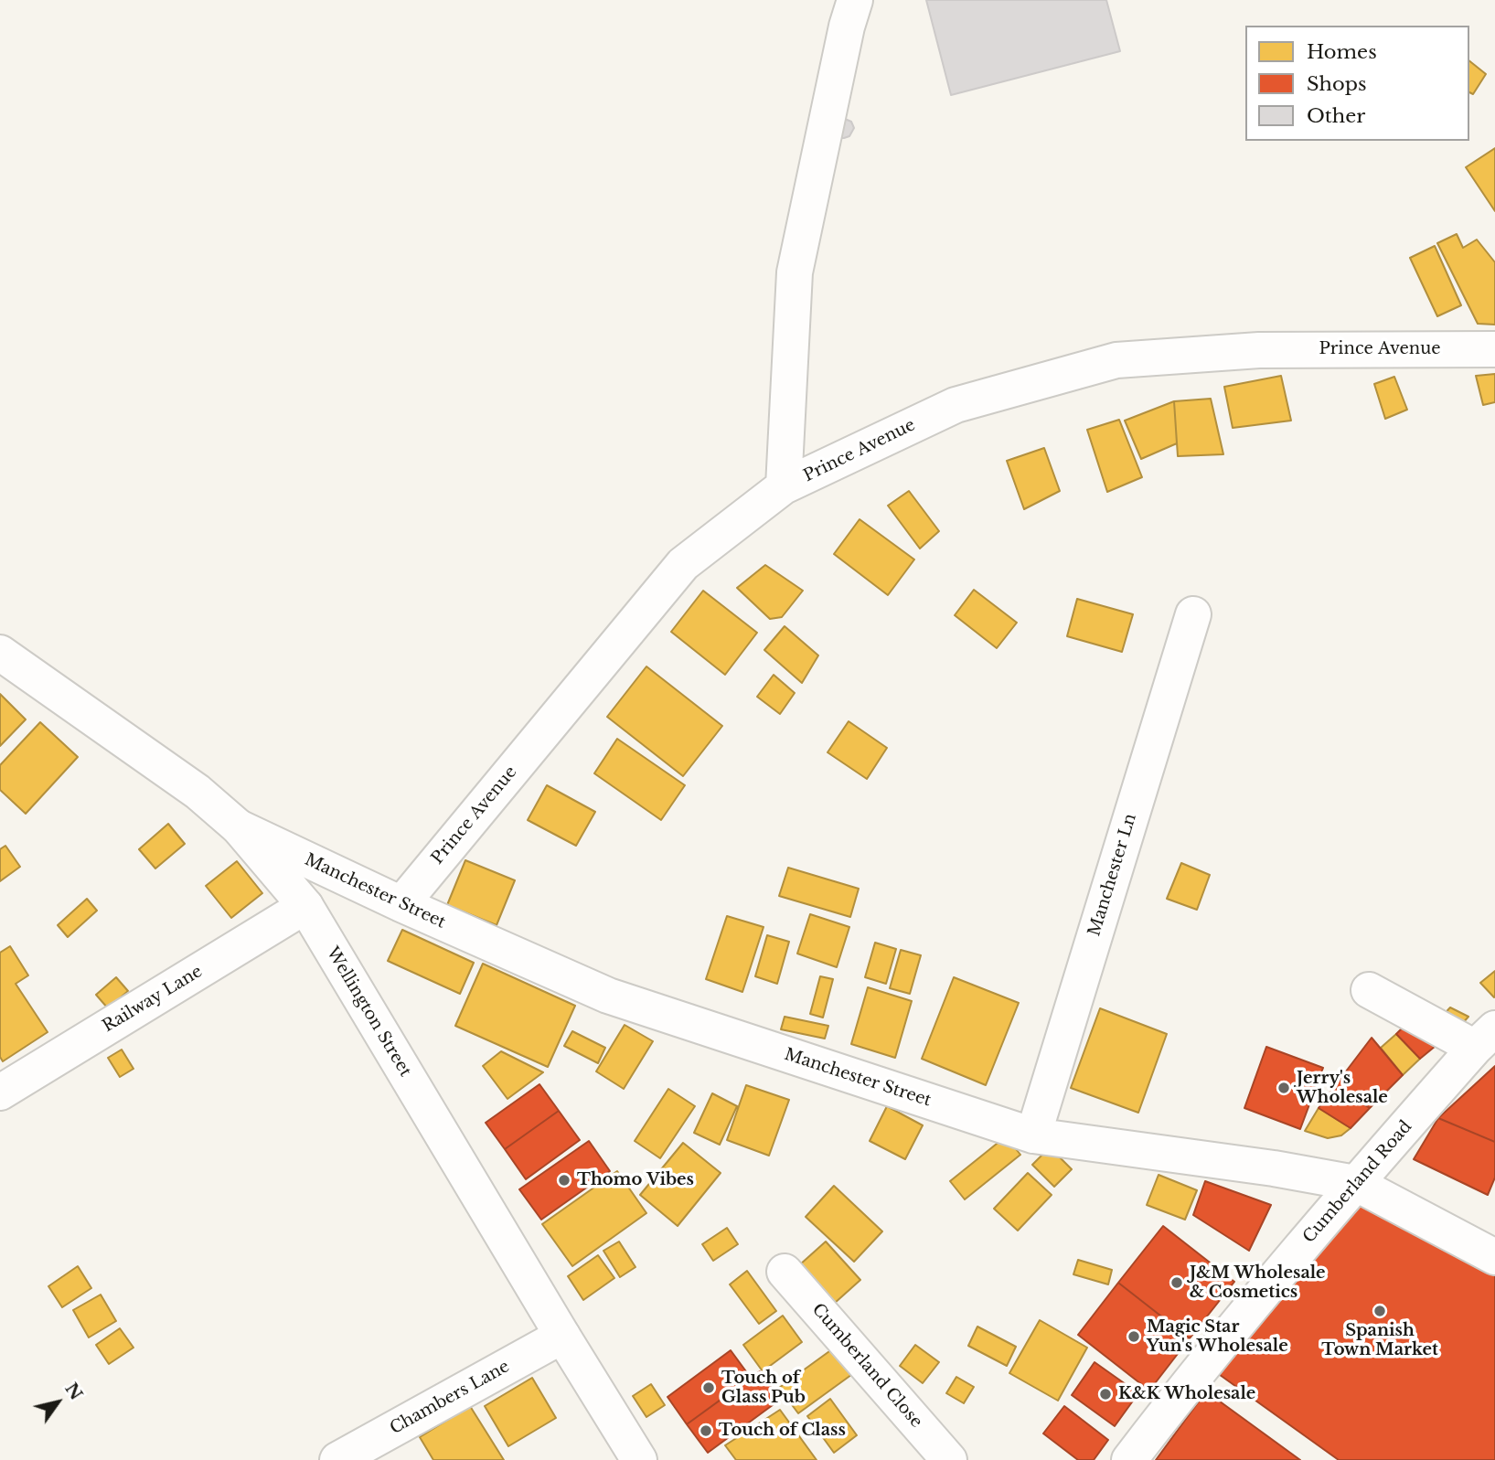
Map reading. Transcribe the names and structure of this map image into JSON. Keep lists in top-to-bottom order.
{
  "streets": {
    "street": [
      "Prince Avenue",
      "Manchester Ln",
      "Manchester Street",
      "Railway Lane",
      "Wellington Street",
      "Cumberland Road",
      "Cumberland Close",
      "Chambers Lane"
    ]
  },
  "crossings": [
    ["Prince Avenue", "Manchester Street"],
    ["Manchester Ln", "Manchester Street"],
    ["Manchester Street", "Wellington Street"],
    ["Manchester Street", "Cumberland Road"],
    ["Railway Lane", "Wellington Street"],
    ["Wellington Street", "Chambers Lane"]
  ],
  "places": [
    "Jerry's Wholesale",
    "Thomo Vibes",
    "J&M Wholesale & Cosmetics",
    "Spanish Town Market",
    "Magic Star Yun's Wholesale",
    "Touch of Glass Pub",
    "K&K Wholesale",
    "Touch of Class"
  ],
  "legend": ["Homes", "Shops", "Other"],
  "north": "top right"
}
